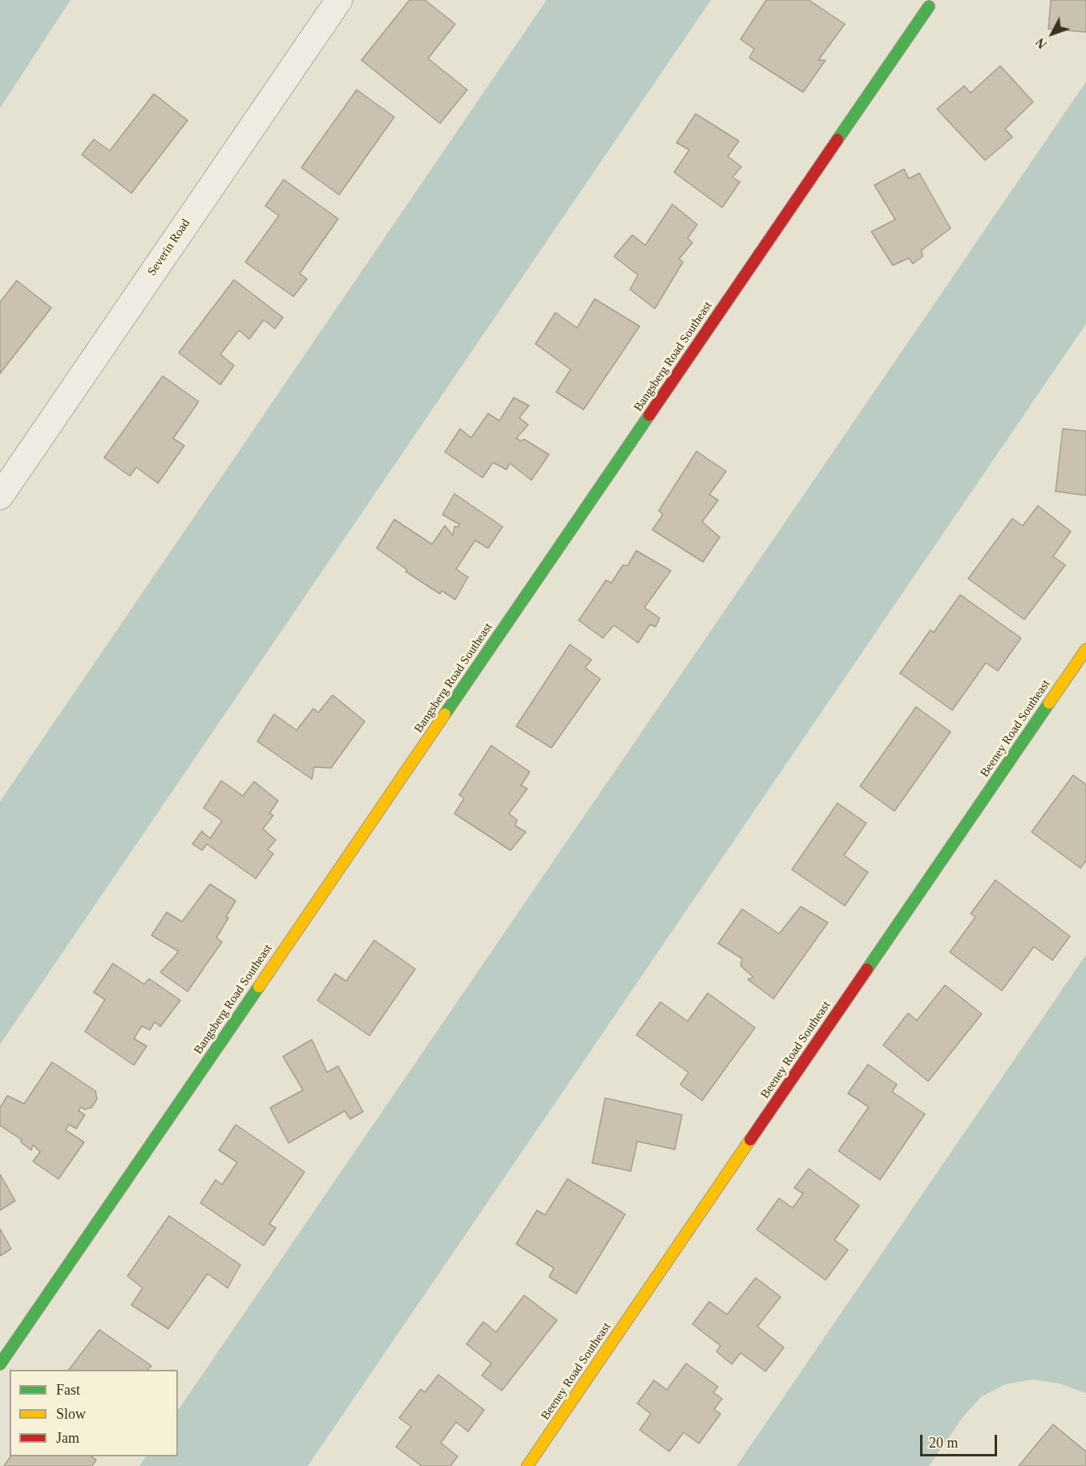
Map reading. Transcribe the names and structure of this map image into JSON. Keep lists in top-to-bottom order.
{
  "streets": {
    "street": ["Severin Road", "Bangsberg Road Southeast", "Beeney Road Southeast"]
  },
  "legend": ["Fast", "Slow", "Jam"],
  "scale_bar": "20 m",
  "north": "bottom left"
}
